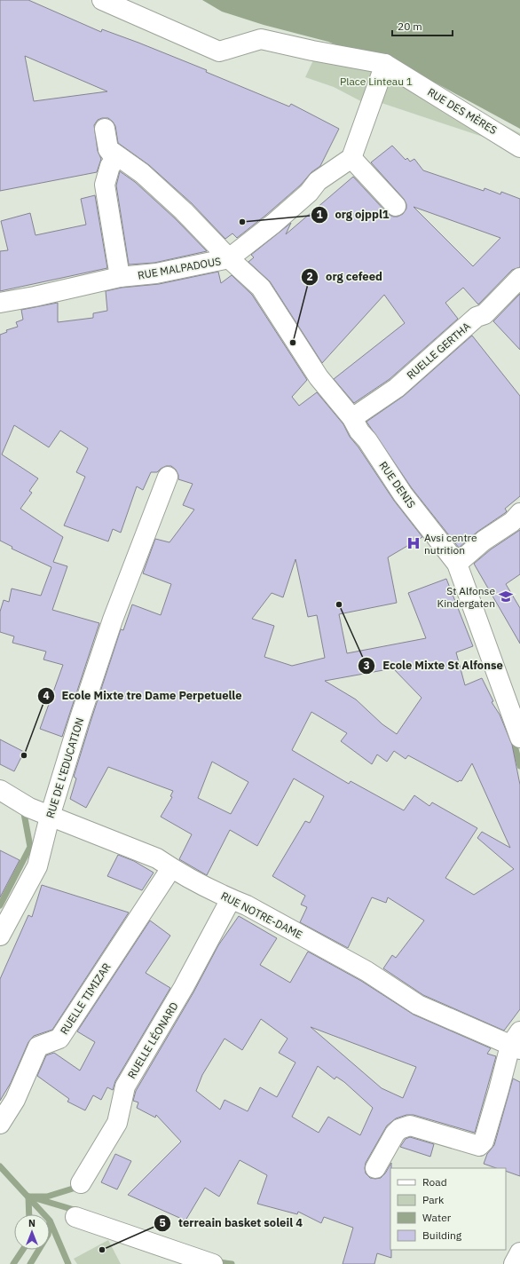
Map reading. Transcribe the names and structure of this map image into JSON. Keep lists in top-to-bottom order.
{
  "streets": {
    "street": [
      "RUE DES MÈRES",
      "RUE MALPADOUS",
      "RUELLE GERTHA",
      "RUE DENIS",
      "RUE DE L'EDUCATION",
      "RUE NOTRE-DAME",
      "RUELLE TIMIZAR",
      "RUELLE LÉONARD"
    ]
  },
  "crossings": [
    ["RUE MALPADOUS", "RUE DENIS"],
    ["RUELLE GERTHA", "RUE DENIS"],
    ["RUE DE L'EDUCATION", "RUE NOTRE-DAME"],
    ["RUE NOTRE-DAME", "RUELLE TIMIZAR"],
    ["RUE NOTRE-DAME", "RUELLE LÉONARD"]
  ],
  "parks": ["Place Linteau 1"],
  "places": {
    "other": [
      "org ojppl1",
      "org cefeed",
      "Ecole Mixte St Alfonse",
      "Ecole Mixte tre Dame Perpetuelle",
      "terreain basket soleil 4"
    ],
    "hospital": ["Avsi centre nutrition"],
    "school or university": ["St Alfonse Kindergaten"]
  },
  "legend": [
    "Road",
    "Park",
    "Water",
    "Building"
  ],
  "scale_bar": "20 m",
  "north": "top"
}
